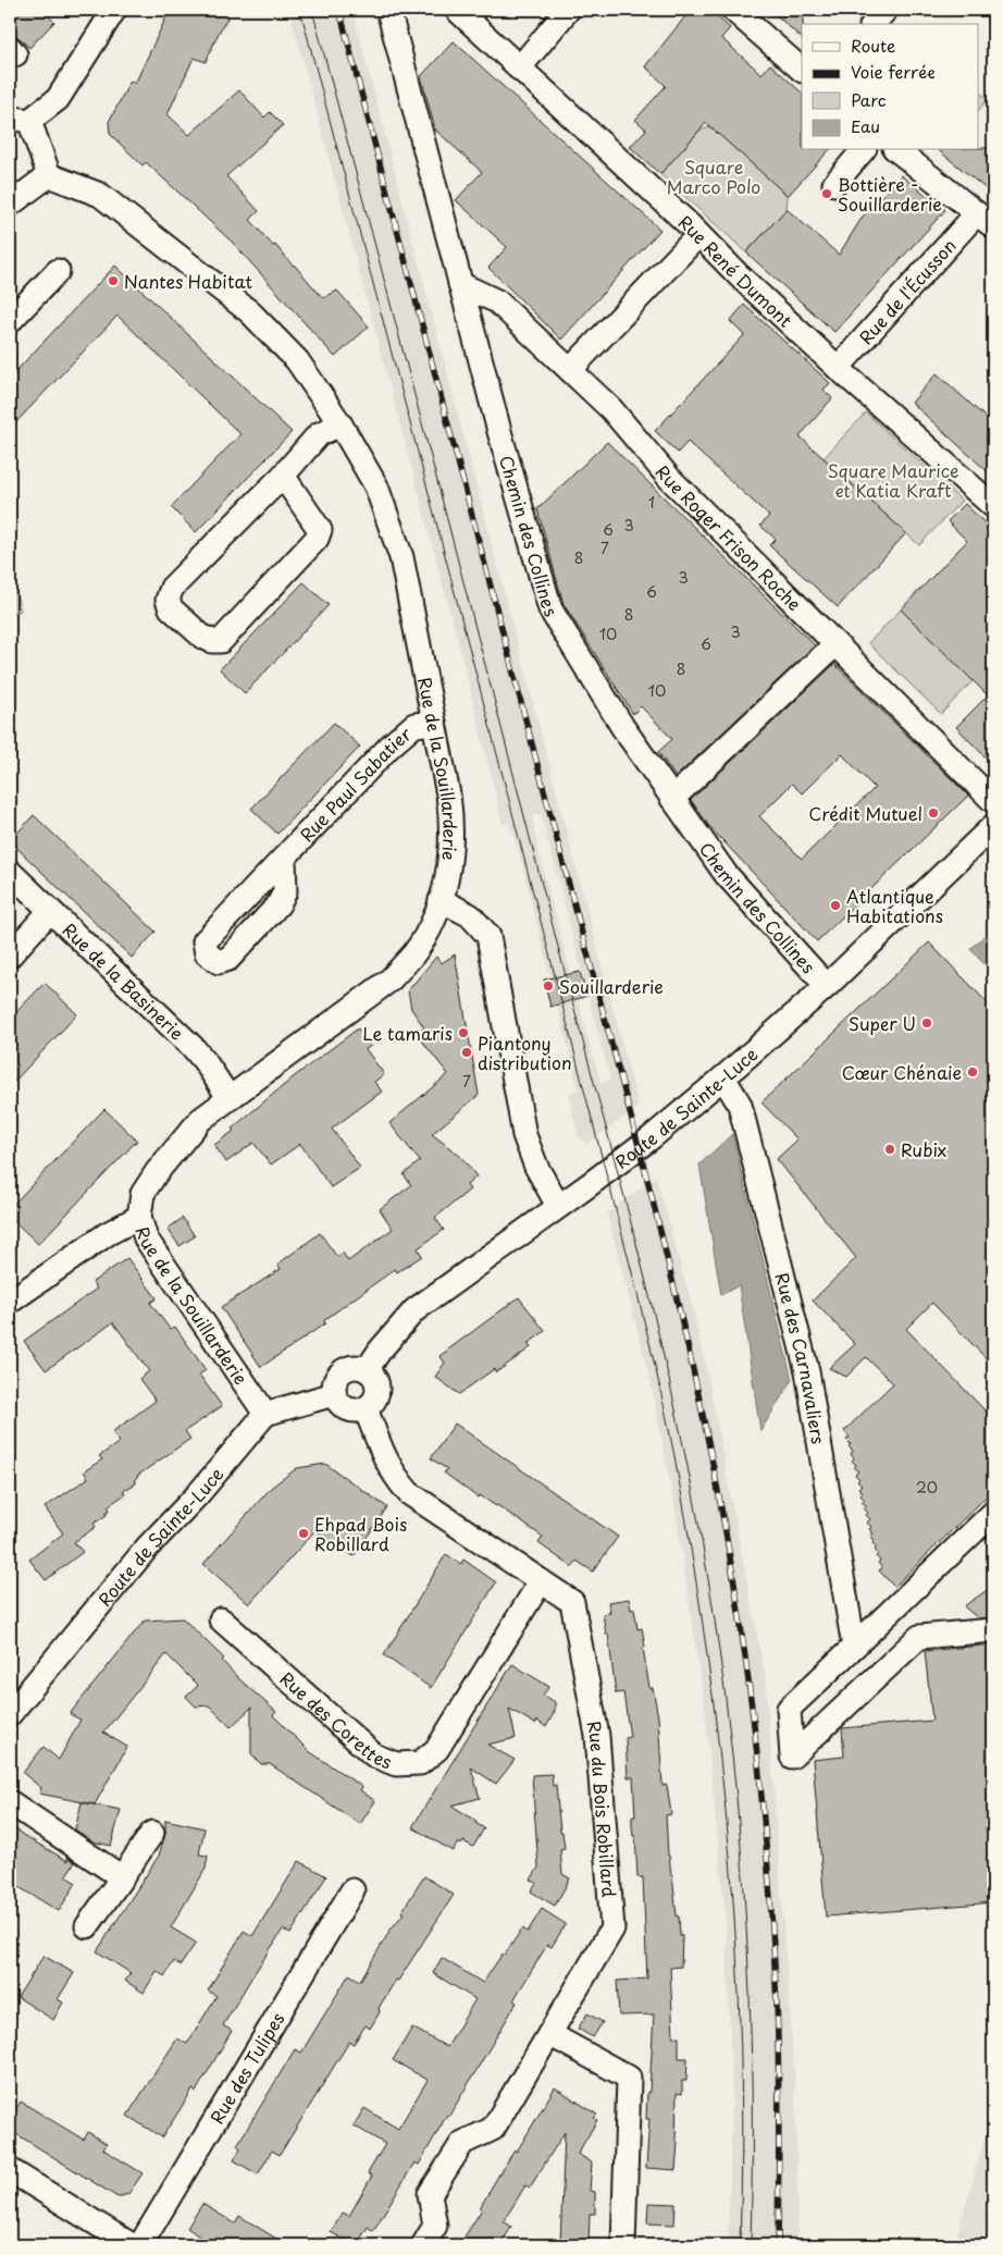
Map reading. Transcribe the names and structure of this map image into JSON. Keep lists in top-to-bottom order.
{
  "streets": {
    "street": [
      "Rue René Dumont",
      "Rue de l'Écusson",
      "Chemin des Collines",
      "Rue Roger Frison Roche",
      "Rue de la Souillarderie",
      "Rue Paul Sabatier",
      "Rue de la Basinerie",
      "Route de Sainte-Luce",
      "Rue des Carnavaliers",
      "Rue des Corettes",
      "Rue du Bois Robillard",
      "Rue des Tulipes"
    ]
  },
  "crossings": [
    ["Rue René Dumont", "Rue de l'Écusson"],
    ["Chemin des Collines", "Rue Roger Frison Roche"],
    ["Chemin des Collines", "Route de Sainte-Luce"],
    ["Rue de la Souillarderie", "Rue Paul Sabatier"],
    ["Rue de la Souillarderie", "Rue de la Basinerie"],
    ["Rue de la Souillarderie", "Route de Sainte-Luce"],
    ["Route de Sainte-Luce", "Rue des Carnavaliers"],
    ["Route de Sainte-Luce", "Rue du Bois Robillard"],
    ["Rue des Corettes", "Rue du Bois Robillard"]
  ],
  "parks": ["Square Marco Polo", "Square Maurice et Katia Kraft"],
  "places": [
    "Bottière - Souillarderie",
    "Nantes Habitat",
    "Crédit Mutuel",
    "Atlantique Habitations",
    "Souillarderie",
    "Super U",
    "Le tamaris",
    "Piantony distribution",
    "Cœur Chénaie",
    "Rubix",
    "Ehpad Bois Robillard"
  ],
  "house_numbers": [
    "1",
    "3",
    "6",
    "7",
    "8",
    "3",
    "6",
    "8",
    "3",
    "10",
    "6",
    "8",
    "10",
    "7",
    "20"
  ],
  "legend": [
    "Route",
    "Voie ferrée",
    "Parc",
    "Eau"
  ]
}
